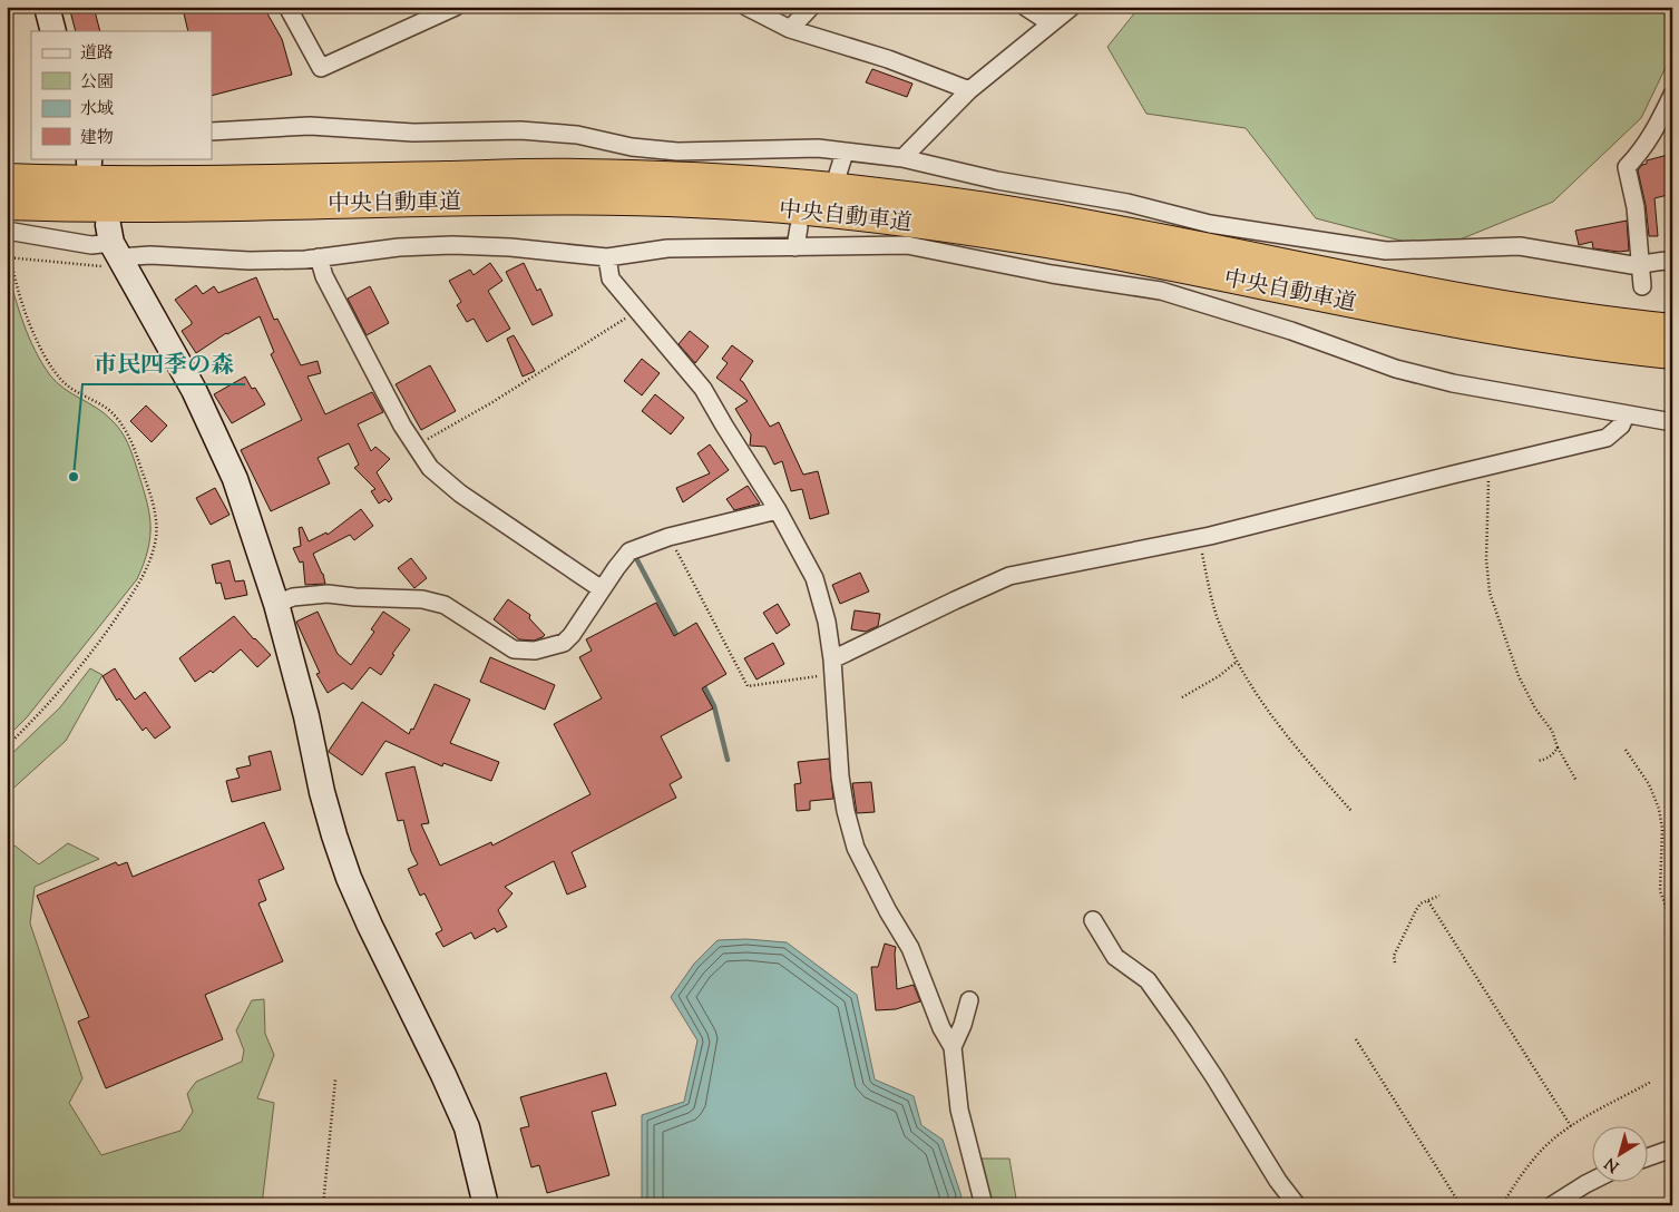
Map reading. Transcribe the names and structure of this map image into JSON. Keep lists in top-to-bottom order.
{
  "streets": {
    "highway": ["中央自動車道"]
  },
  "places": ["市民四季の森"],
  "legend": [
    "道路",
    "公園",
    "水域",
    "建物"
  ],
  "north": "bottom left"
}
